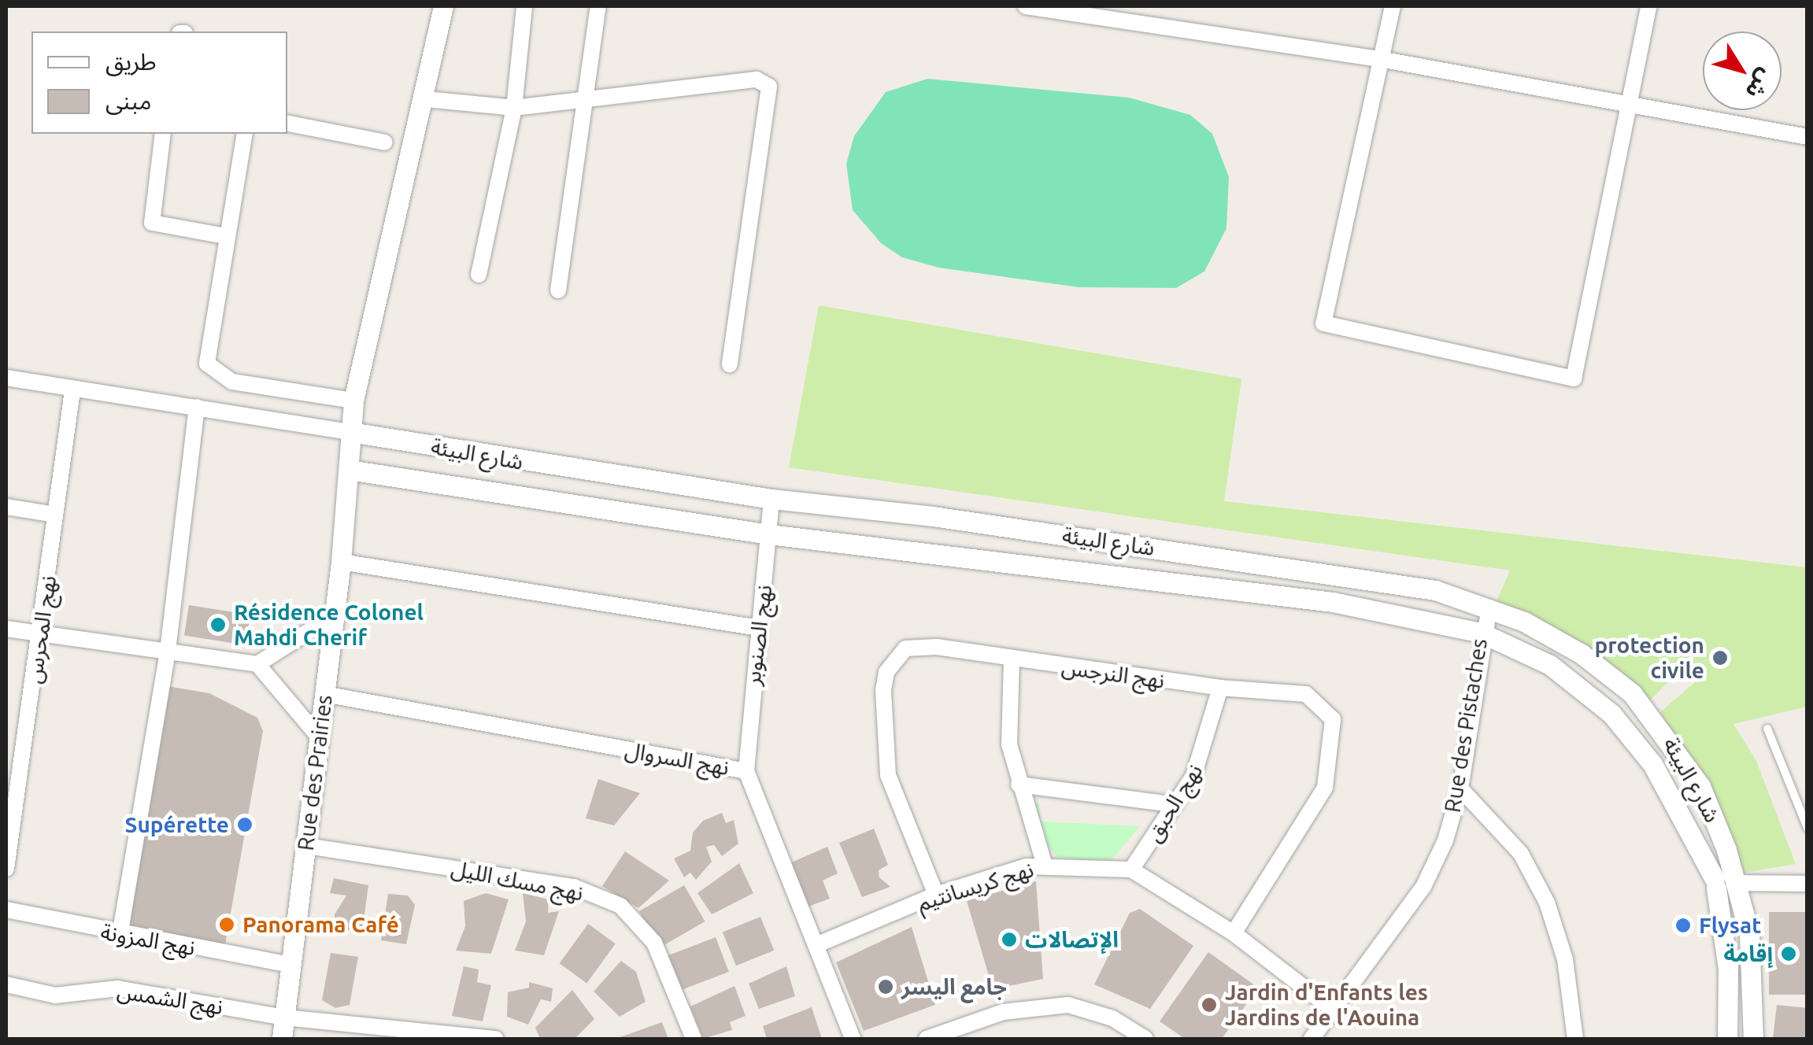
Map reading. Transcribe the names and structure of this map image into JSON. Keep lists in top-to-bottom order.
{
  "streets": {
    "street": [
      "شارع البيئة",
      "نهج المحرس",
      "نهج الصنوبر",
      "نهج النرجس",
      "Rue des Pistaches",
      "نهج السروال",
      "Rue des Prairies",
      "نهج الحبق",
      "نهج مسك الليل",
      "نهج كريسانتيم",
      "نهج المزونة",
      "نهج الشمس"
    ]
  },
  "crossings": [
    ["شارع البيئة", "نهج الصنوبر"],
    ["شارع البيئة", "Rue des Pistaches"],
    ["شارع البيئة", "Rue des Prairies"],
    ["نهج الصنوبر", "نهج السروال"],
    ["نهج النرجس", "نهج الحبق"],
    ["نهج النرجس", "نهج كريسانتيم"],
    ["Rue des Pistaches", "نهج كريسانتيم"],
    ["نهج السروال", "Rue des Prairies"],
    ["نهج السروال", "نهج كريسانتيم"],
    ["Rue des Prairies", "نهج مسك الليل"],
    ["Rue des Prairies", "نهج المزونة"],
    ["Rue des Prairies", "نهج الشمس"],
    ["نهج الحبق", "نهج كريسانتيم"]
  ],
  "places": [
    "Résidence Colonel Mahdi Cherif",
    "protection civile",
    "Supérette",
    "Panorama Café",
    "Flysat",
    "الإتصالات",
    "إقامة",
    "جامع اليسر",
    "Jardin d'Enfants les Jardins de l'Aouina"
  ],
  "legend": ["طريق", "مبنى"],
  "north": "bottom right"
}
